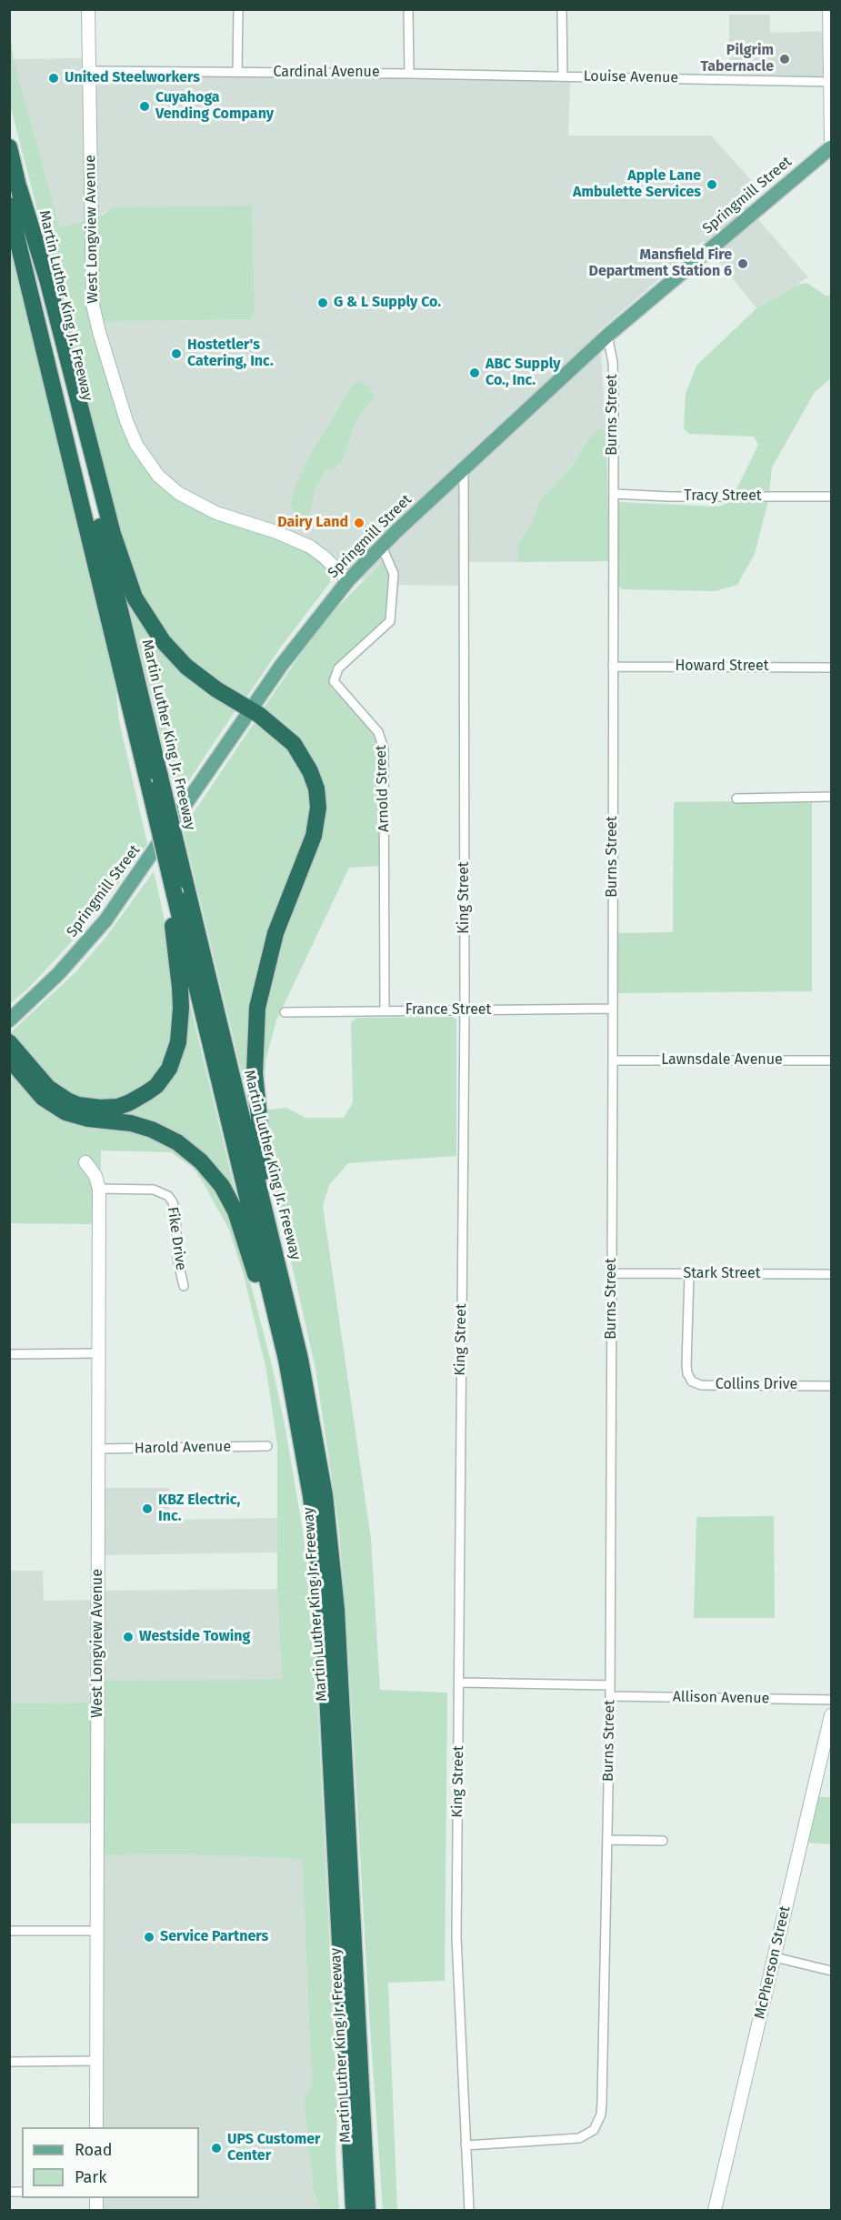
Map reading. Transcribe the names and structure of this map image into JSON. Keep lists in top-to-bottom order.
{
  "streets": {
    "highway": ["Martin Luther King Jr. Freeway"],
    "main road": ["Springmill Street"],
    "street": [
      "Cardinal Avenue",
      "Louise Avenue",
      "West Longview Avenue",
      "Burns Street",
      "Tracy Street",
      "Howard Street",
      "Arnold Street",
      "King Street",
      "France Street",
      "Lawnsdale Avenue",
      "Fike Drive",
      "Stark Street",
      "Collins Drive",
      "Harold Avenue",
      "Allison Avenue",
      "McPherson Street"
    ]
  },
  "crossings": [
    ["Cardinal Avenue", "Louise Avenue"],
    ["Cardinal Avenue", "West Longview Avenue"],
    ["Springmill Street", "West Longview Avenue"],
    ["Springmill Street", "Burns Street"],
    ["Springmill Street", "Arnold Street"],
    ["Springmill Street", "King Street"],
    ["West Longview Avenue", "Fike Drive"],
    ["West Longview Avenue", "Harold Avenue"],
    ["Burns Street", "Tracy Street"],
    ["Burns Street", "Howard Street"],
    ["Burns Street", "King Street"],
    ["Burns Street", "France Street"],
    ["Burns Street", "Lawnsdale Avenue"],
    ["Burns Street", "Stark Street"],
    ["Burns Street", "Allison Avenue"],
    ["Arnold Street", "France Street"],
    ["King Street", "France Street"],
    ["Stark Street", "Collins Drive"]
  ],
  "places": [
    "Pilgrim Tabernacle",
    "United Steelworkers",
    "Cuyahoga Vending Company",
    "Apple Lane Ambulette Services",
    "Mansfield Fire Department Station 6",
    "G & L Supply Co.",
    "Hostetler's Catering, Inc.",
    "ABC Supply Co., Inc.",
    "Dairy Land",
    "KBZ Electric, Inc.",
    "Westside Towing",
    "Service Partners",
    "UPS Customer Center"
  ],
  "legend": ["Road", "Park"]
}
